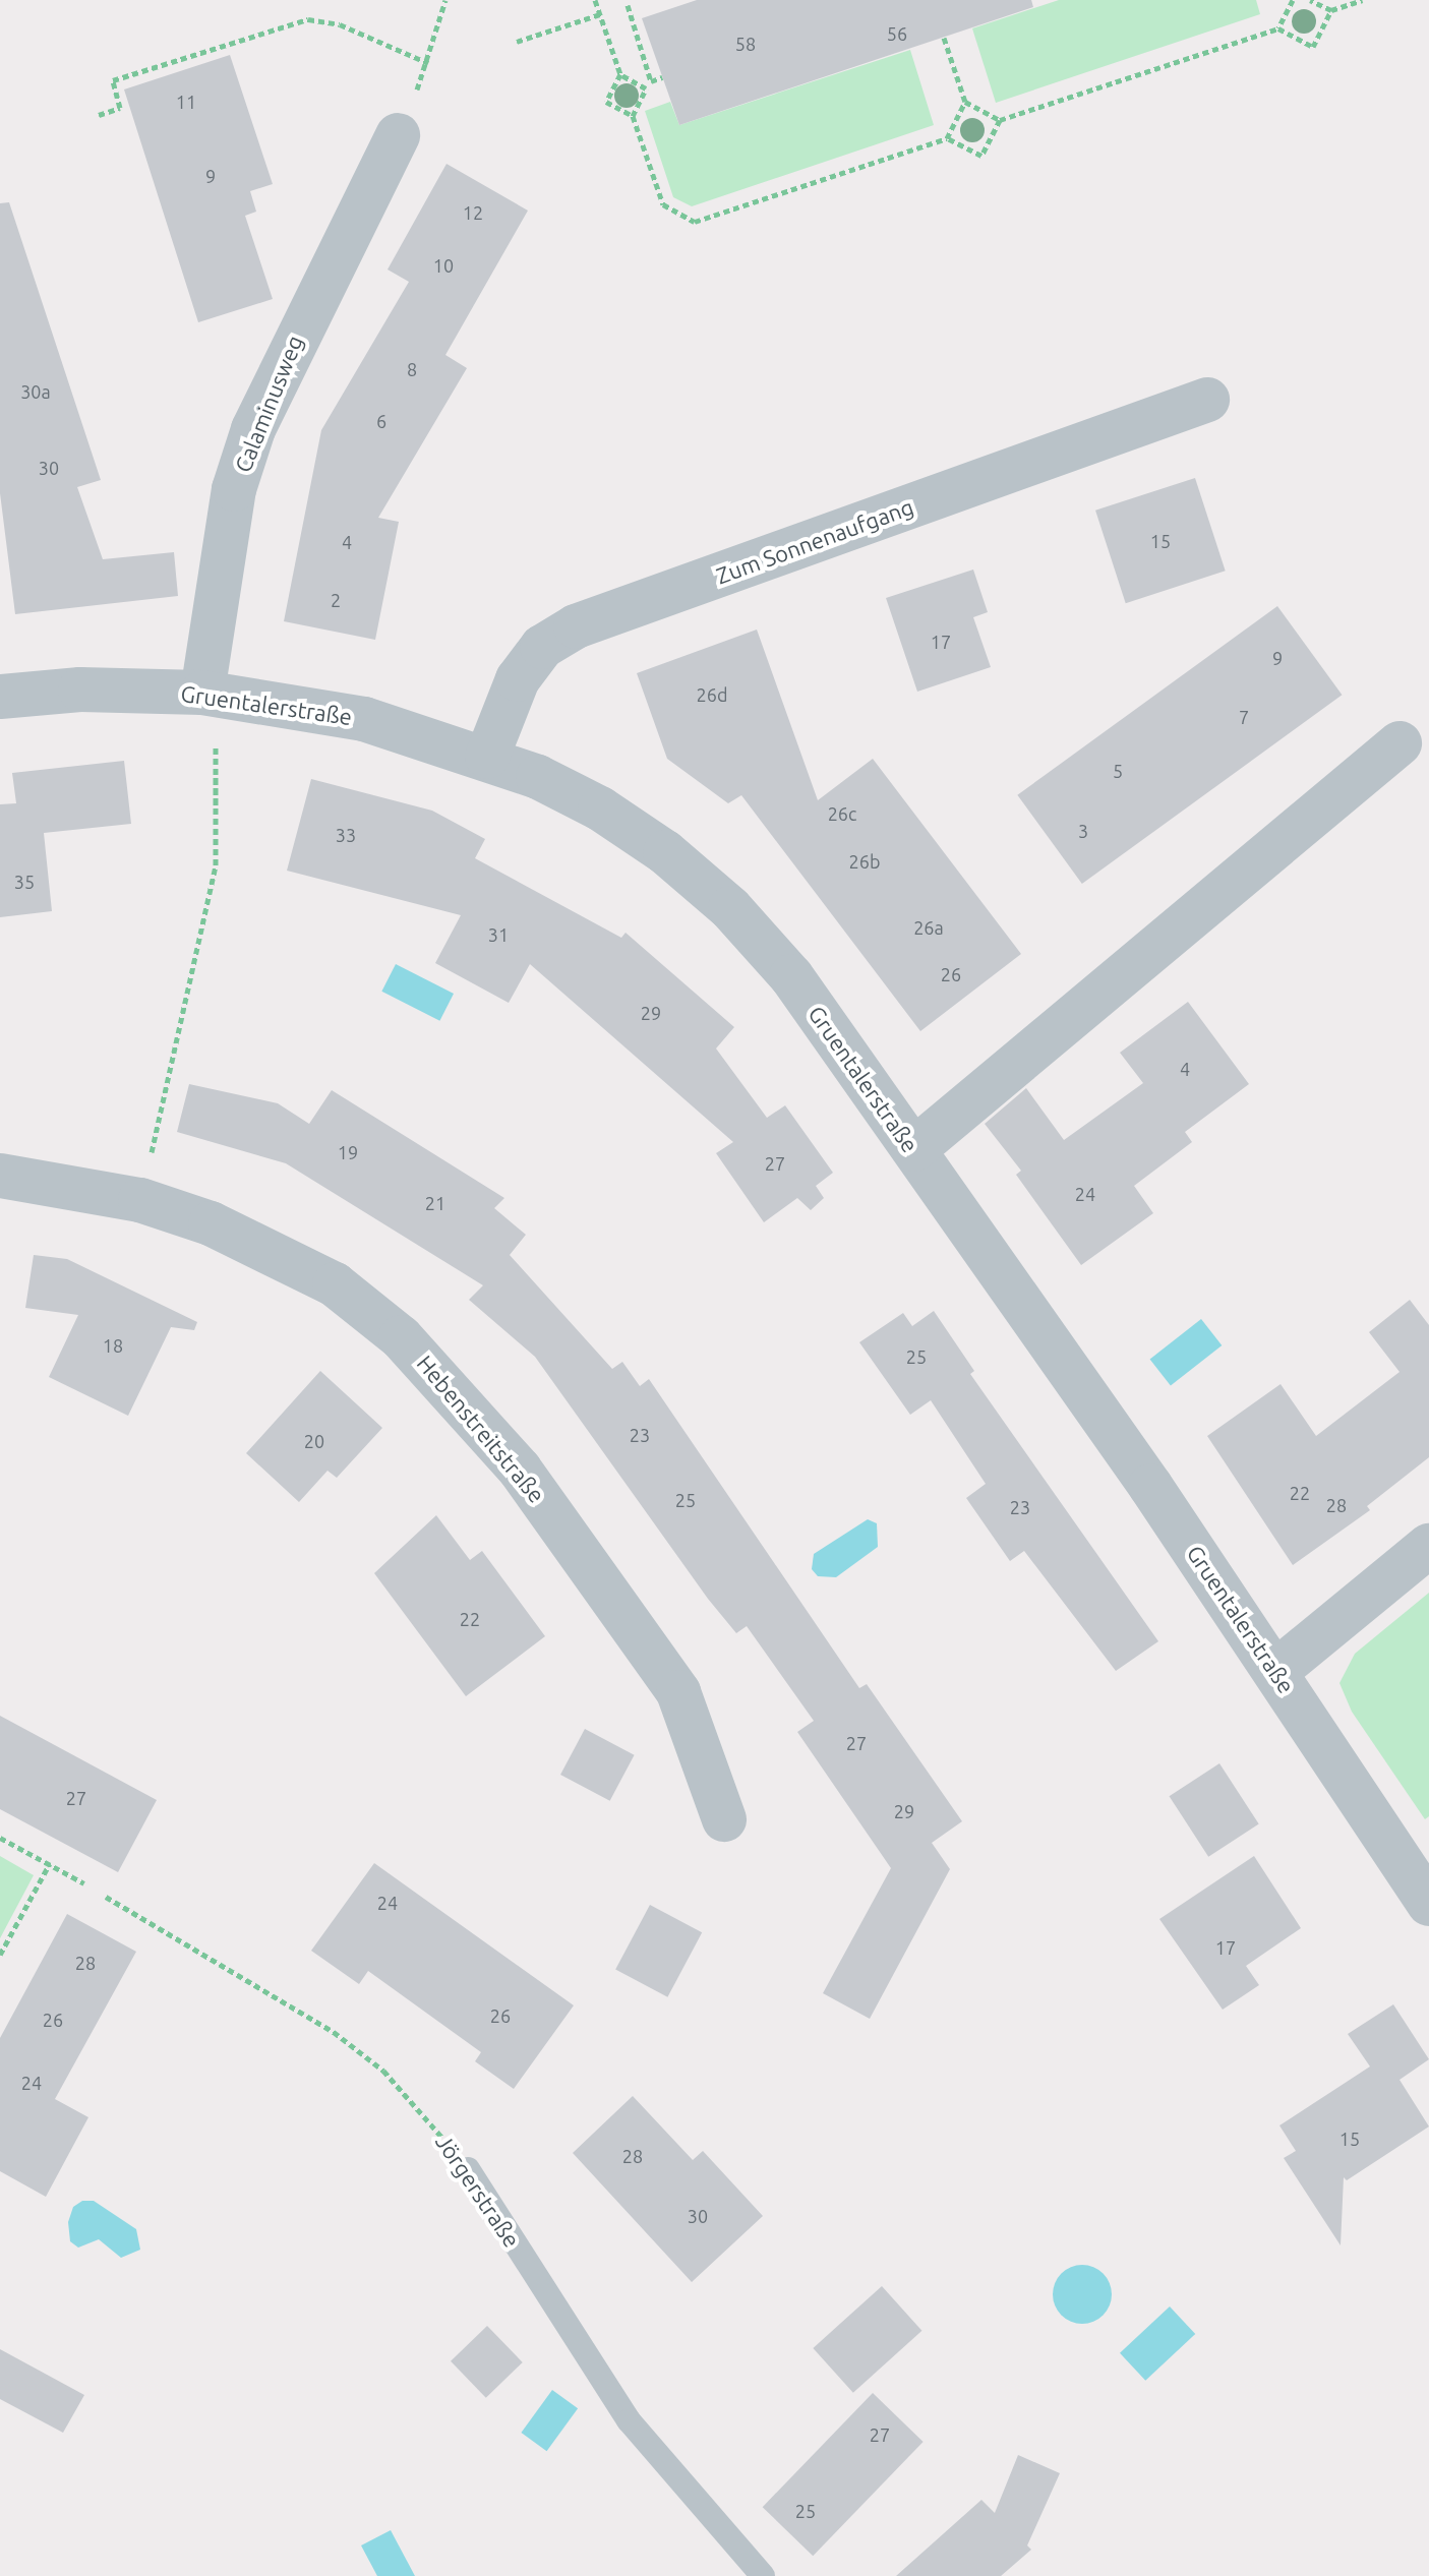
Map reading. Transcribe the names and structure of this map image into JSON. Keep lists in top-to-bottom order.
{
  "streets": {
    "street": [
      "Calaminusweg",
      "Zum Sonnenaufgang",
      "Gruentalerstraße",
      "Hebenstreitstraße"
    ],
    "lane": ["Jörgerstraße"]
  },
  "crossings": [
    ["Calaminusweg", "Gruentalerstraße"],
    ["Zum Sonnenaufgang", "Gruentalerstraße"]
  ],
  "house_numbers": [
    "56",
    "58",
    "11",
    "9",
    "12",
    "10",
    "8",
    "30a",
    "6",
    "30",
    "15",
    "4",
    "2",
    "17",
    "9",
    "26d",
    "7",
    "5",
    "26c",
    "3",
    "33",
    "26b",
    "35",
    "26a",
    "31",
    "26",
    "29",
    "4",
    "19",
    "27",
    "24",
    "21",
    "18",
    "25",
    "23",
    "20",
    "22",
    "25",
    "28",
    "23",
    "22",
    "27",
    "27",
    "29",
    "24",
    "17",
    "28",
    "26",
    "26",
    "24",
    "15",
    "28",
    "30",
    "27",
    "25"
  ]
}
